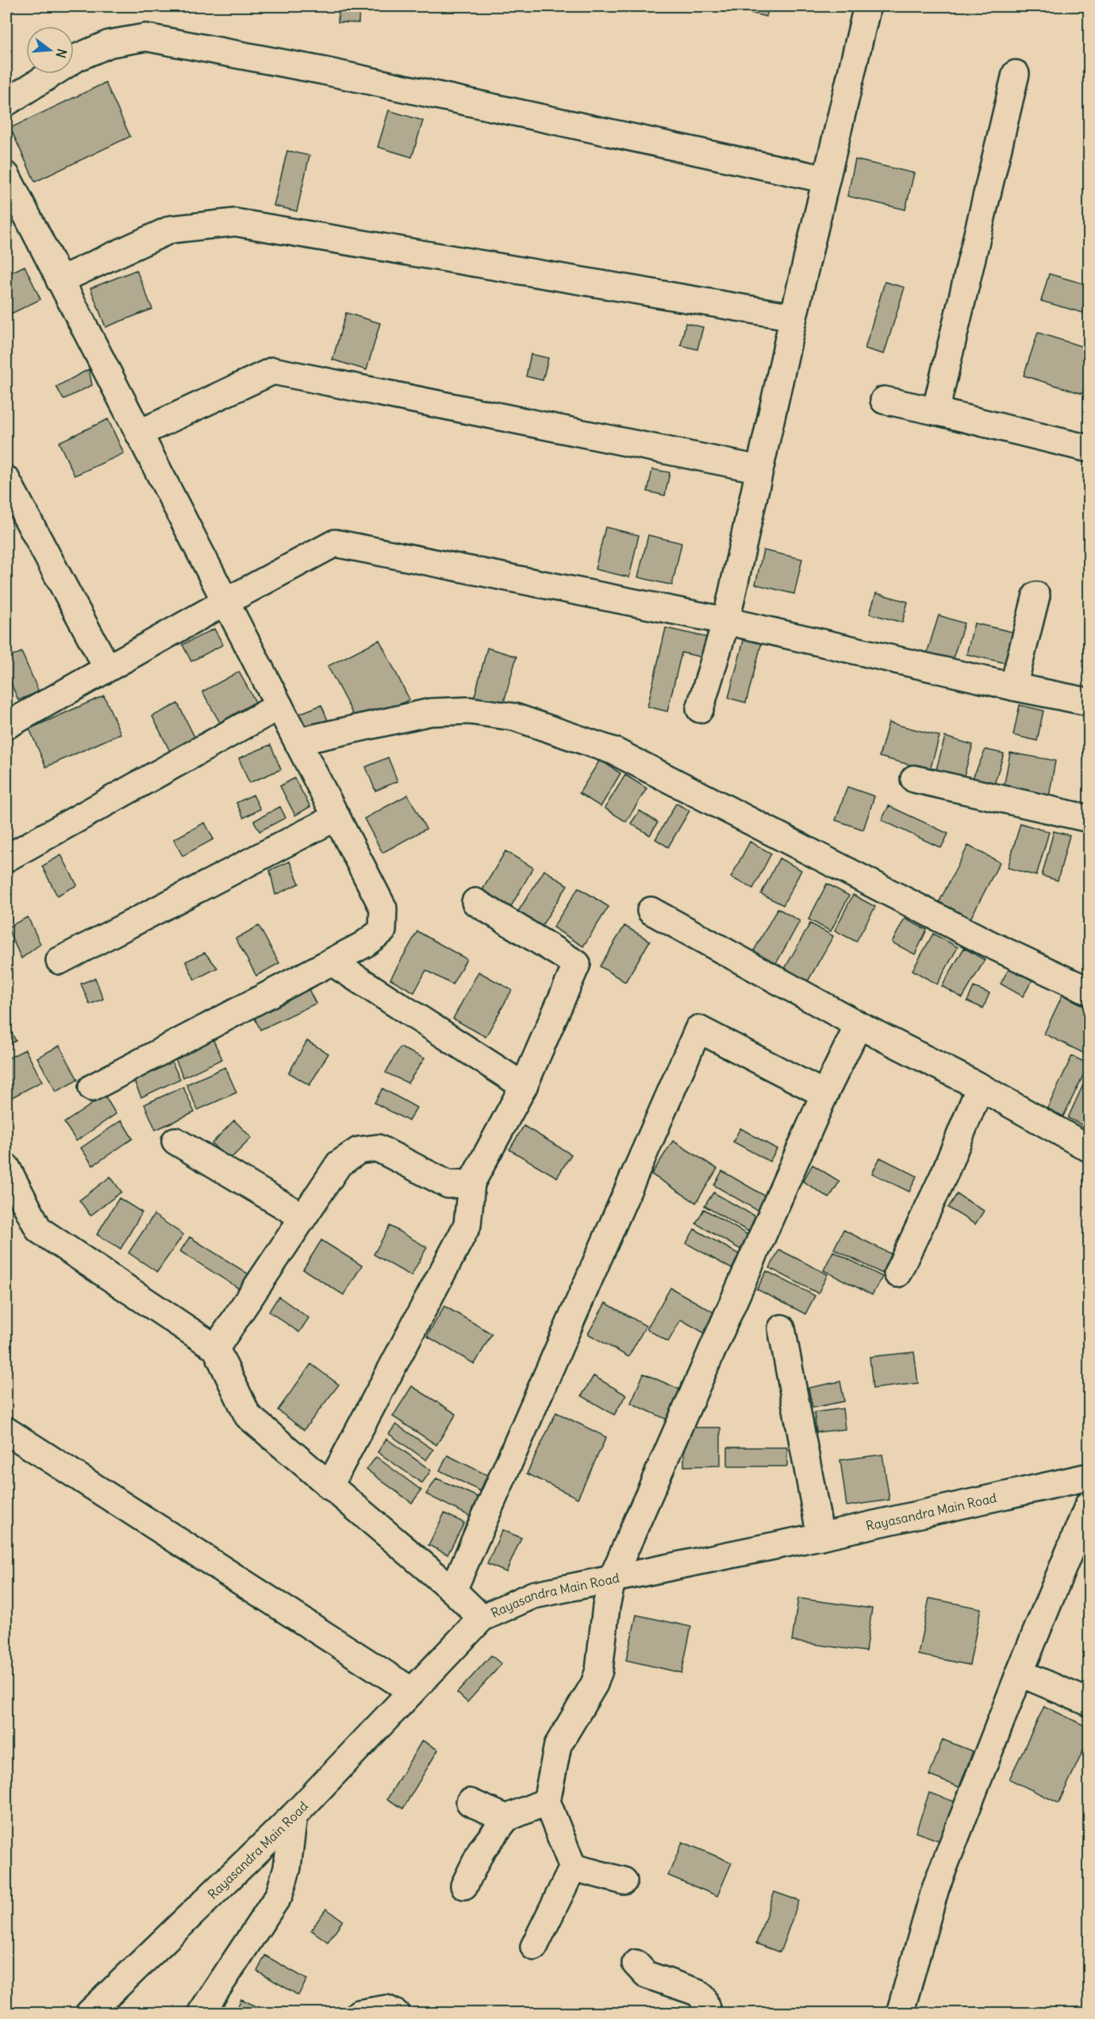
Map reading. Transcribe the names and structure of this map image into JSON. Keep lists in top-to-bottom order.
{
  "streets": {
    "street": ["Rayasandra Main Road"]
  },
  "north": "right"
}
